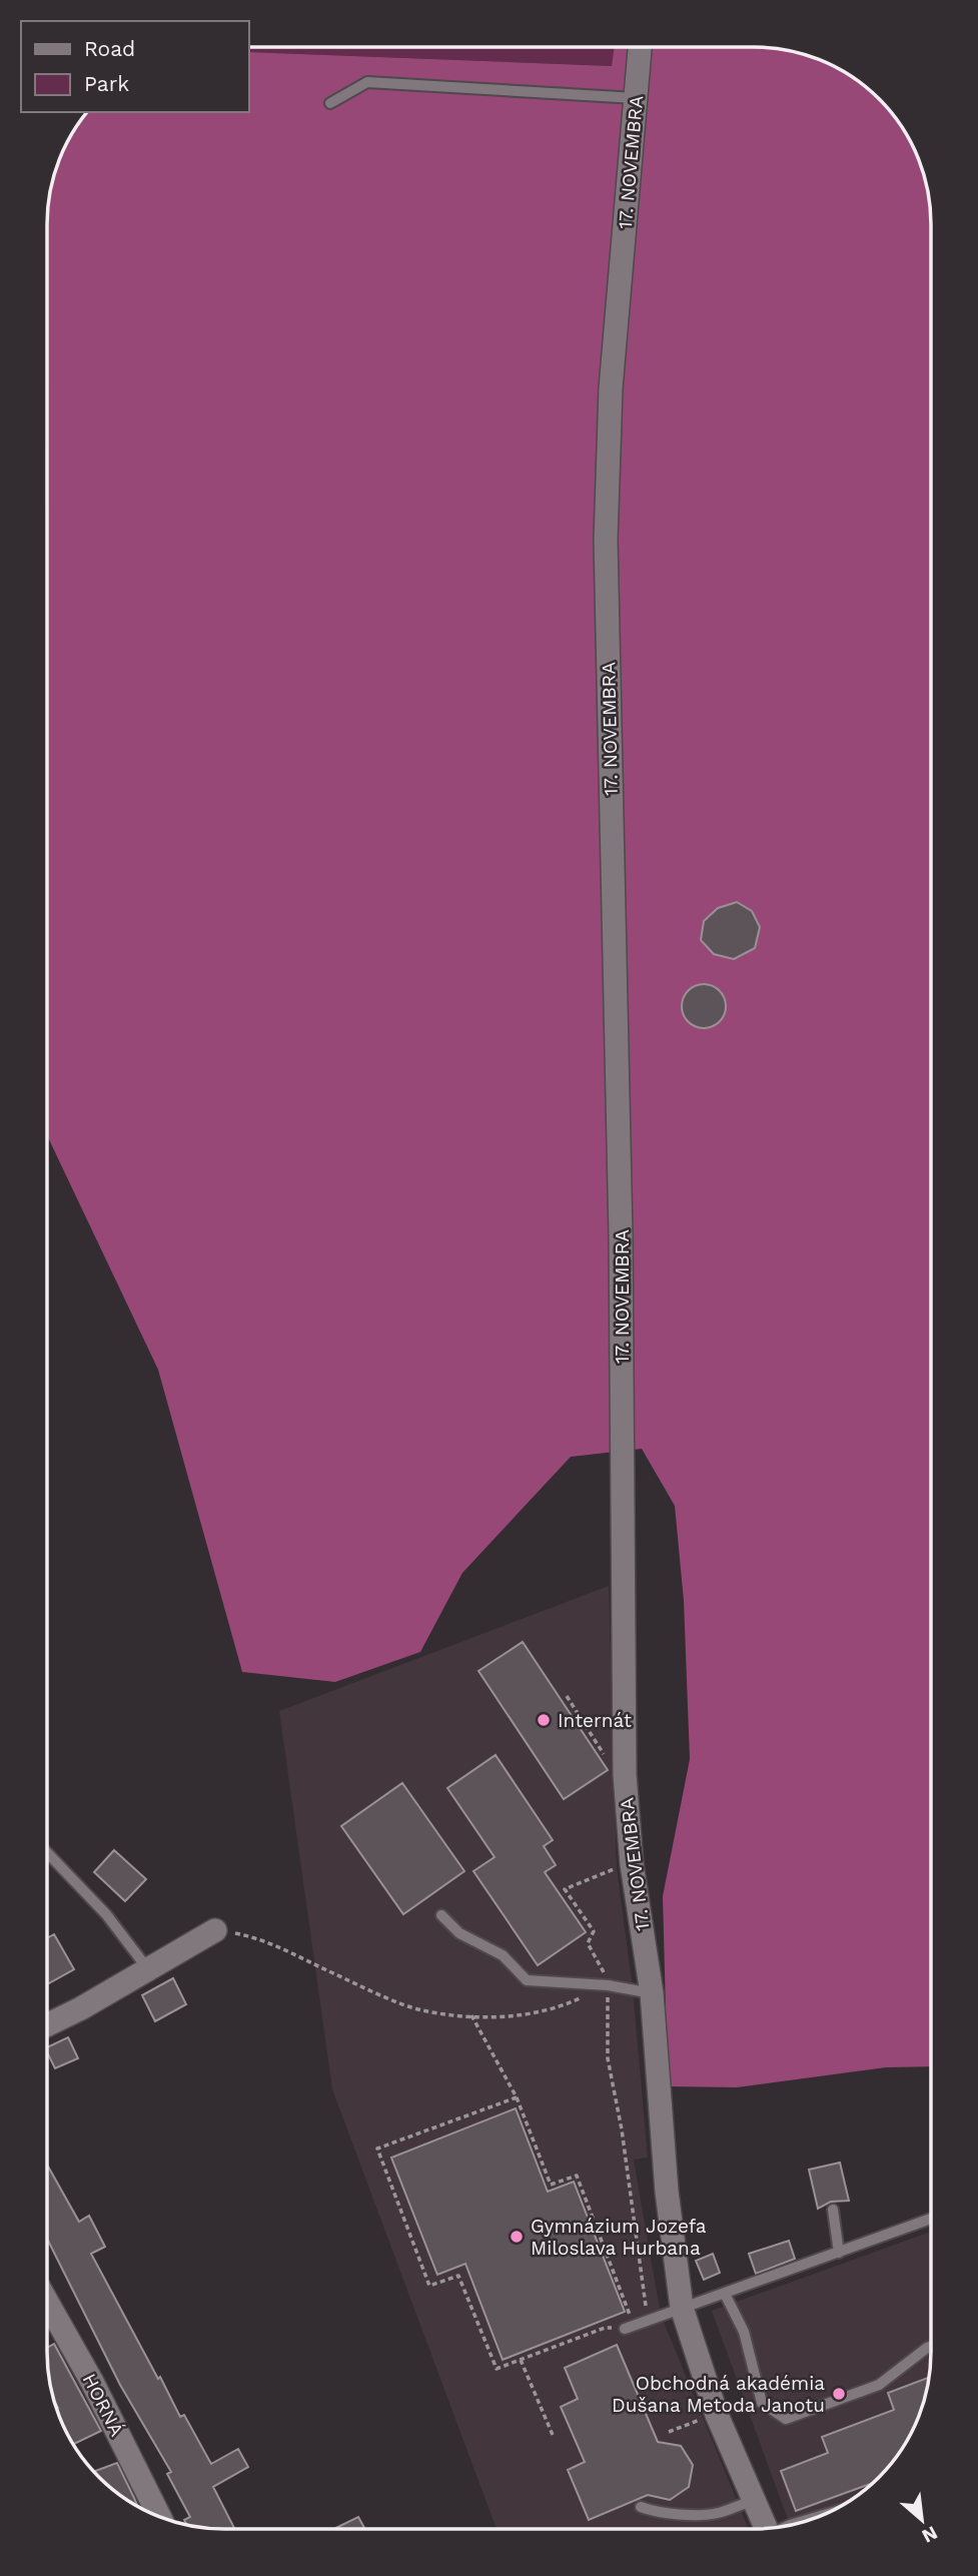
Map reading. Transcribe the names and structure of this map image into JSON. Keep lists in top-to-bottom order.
{
  "streets": {
    "street": ["17. NOVEMBRA", "HORNÁ"]
  },
  "places": ["Internát", "Gymnázium Jozefa Miloslava Hurbana", "Obchodná akadémia Dušana Metoda Janotu"],
  "legend": ["Road", "Park"],
  "north": "bottom right"
}
